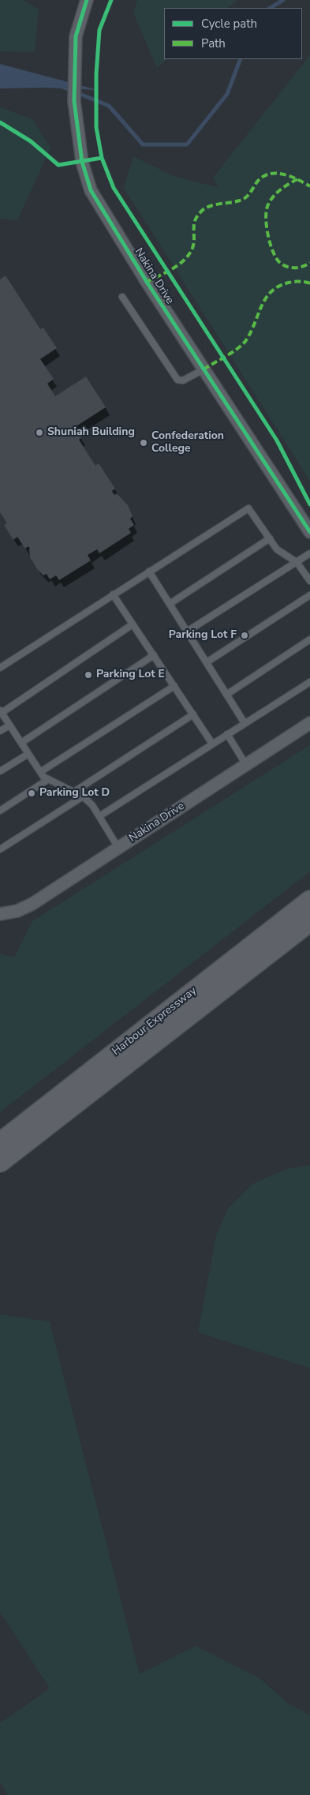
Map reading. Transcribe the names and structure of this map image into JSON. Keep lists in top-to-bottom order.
{
  "streets": {
    "main road": ["Harbour Expressway"],
    "street": ["Nakina Drive"]
  },
  "places": [
    "Shuniah Building",
    "Confederation College",
    "Parking Lot F",
    "Parking Lot E",
    "Parking Lot D"
  ],
  "legend": ["Cycle path", "Path"]
}
